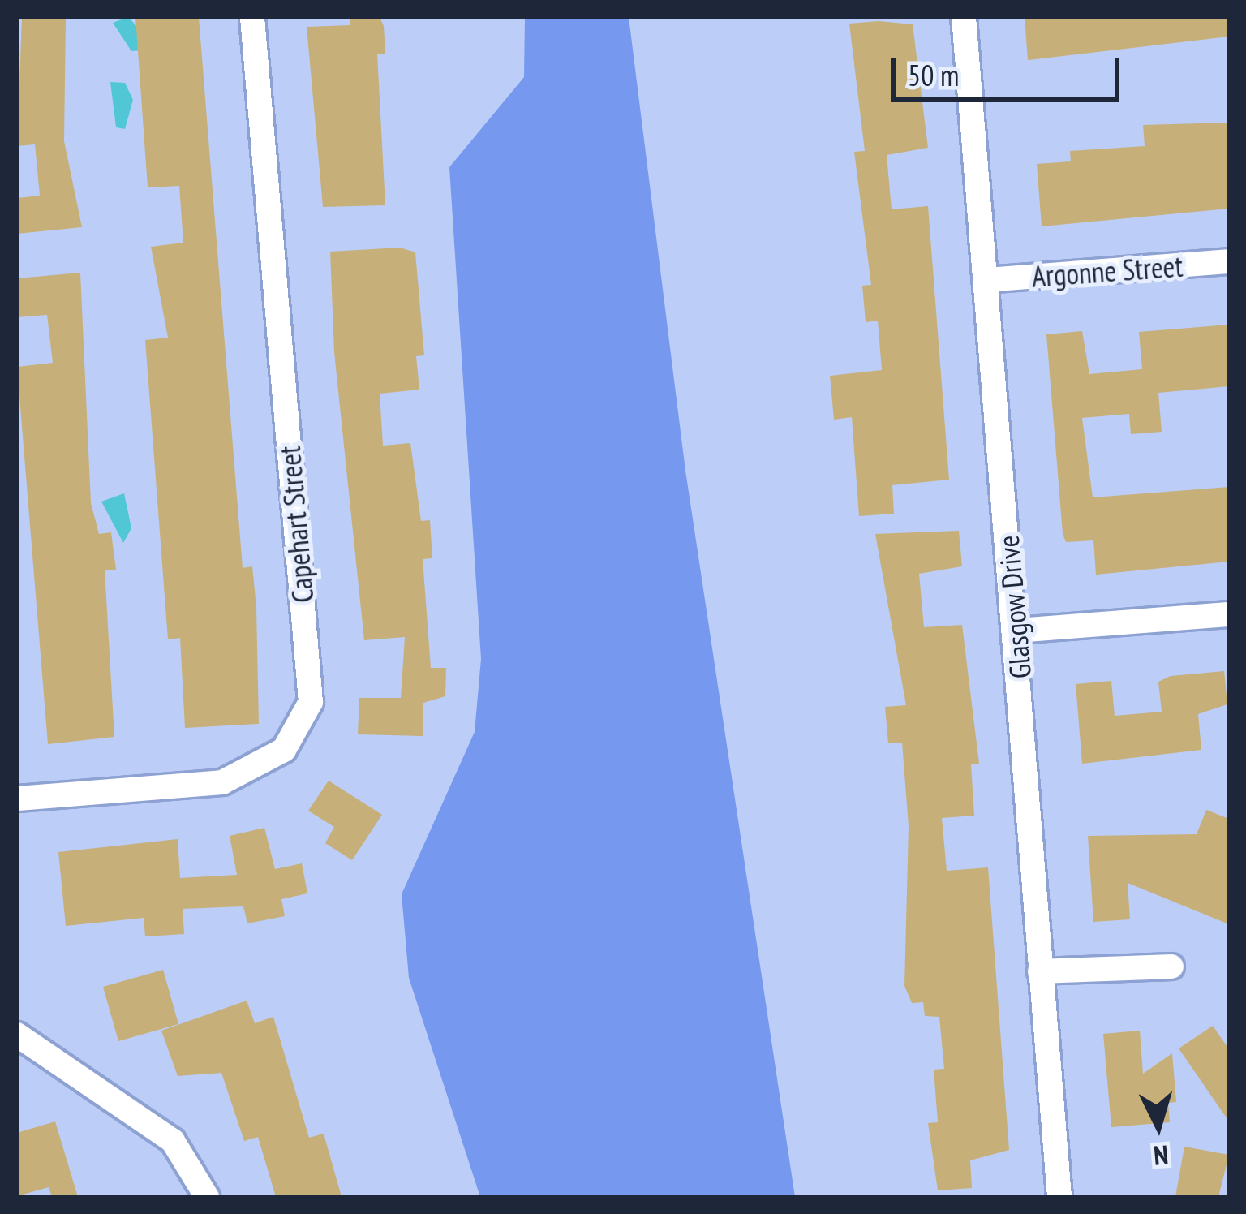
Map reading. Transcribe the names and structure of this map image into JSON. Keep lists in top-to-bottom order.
{
  "streets": {
    "street": ["Argonne Street", "Capehart Street", "Glasgow Drive"]
  },
  "crossings": [
    ["Argonne Street", "Glasgow Drive"]
  ],
  "scale_bar": "50 m",
  "north": "bottom"
}
